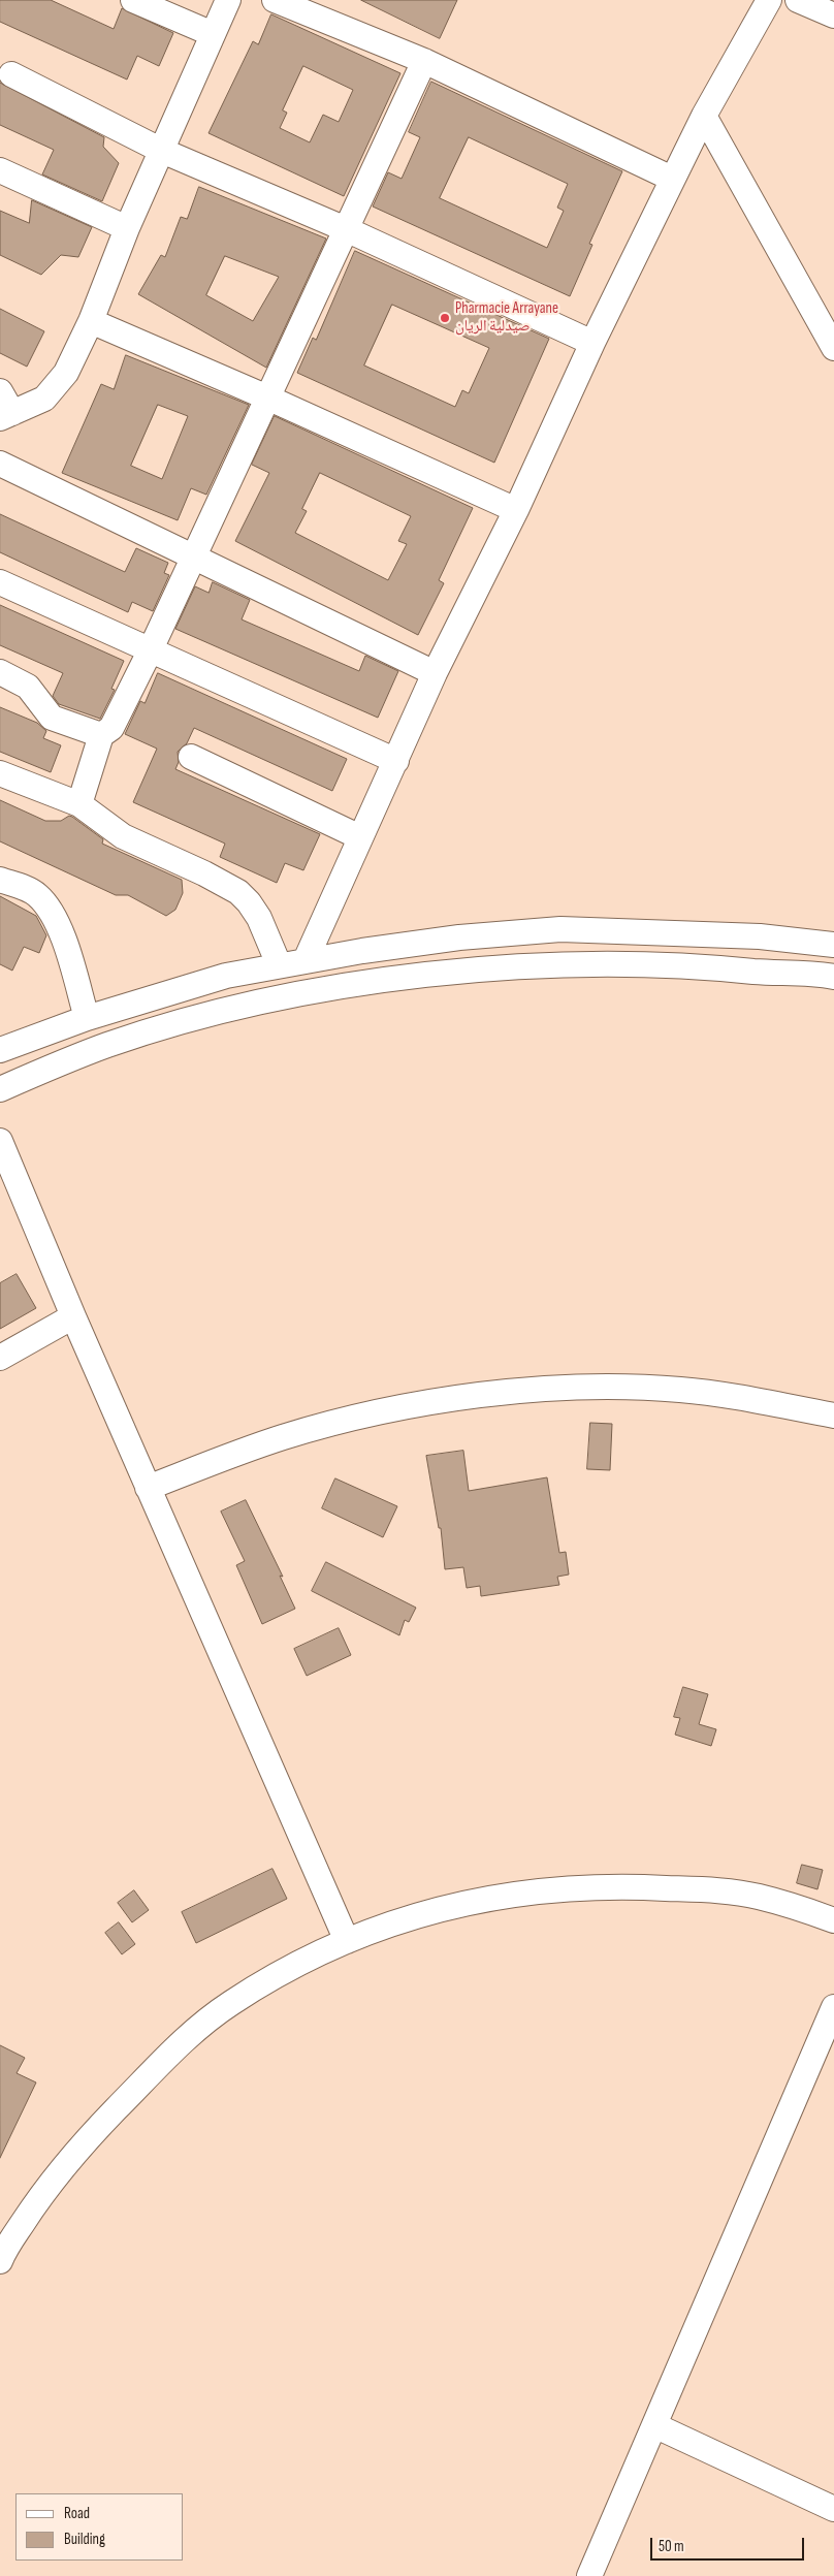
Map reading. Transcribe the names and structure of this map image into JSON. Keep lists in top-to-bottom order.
{
  "places": ["Pharmacie Arrayane صيدلية الريان"],
  "legend": ["Road", "Building"],
  "scale_bar": "50 m"
}
